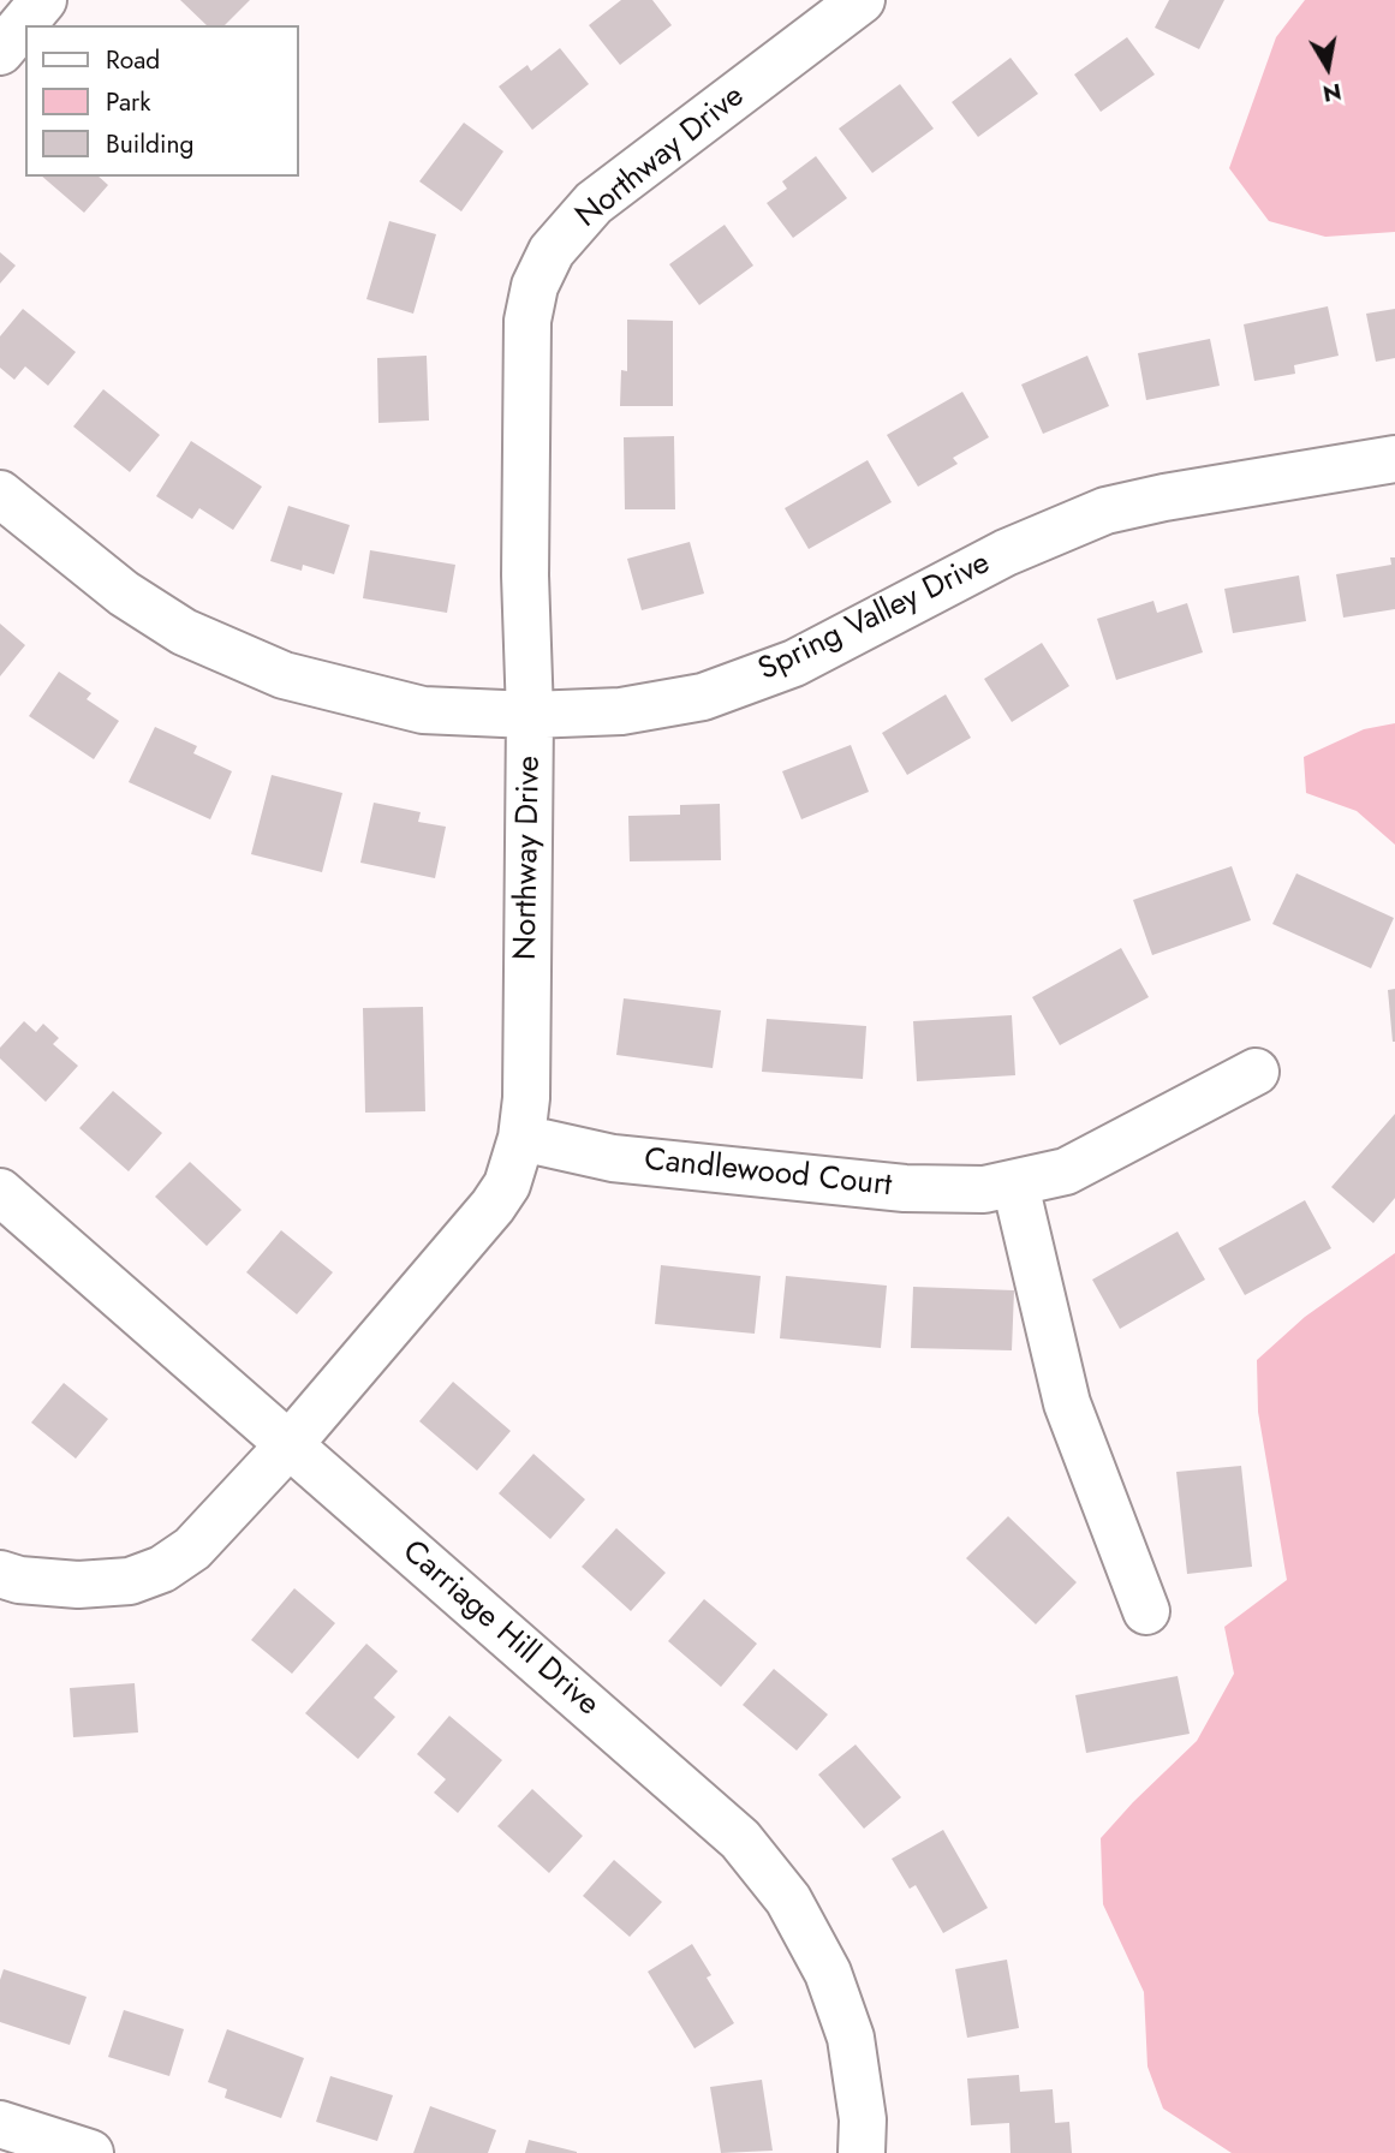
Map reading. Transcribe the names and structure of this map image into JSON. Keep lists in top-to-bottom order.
{
  "streets": {
    "street": [
      "Northway Drive",
      "Spring Valley Drive",
      "Candlewood Court",
      "Carriage Hill Drive"
    ]
  },
  "crossings": [
    ["Northway Drive", "Spring Valley Drive"],
    ["Northway Drive", "Candlewood Court"],
    ["Northway Drive", "Carriage Hill Drive"]
  ],
  "legend": ["Road", "Park", "Building"],
  "north": "bottom"
}
